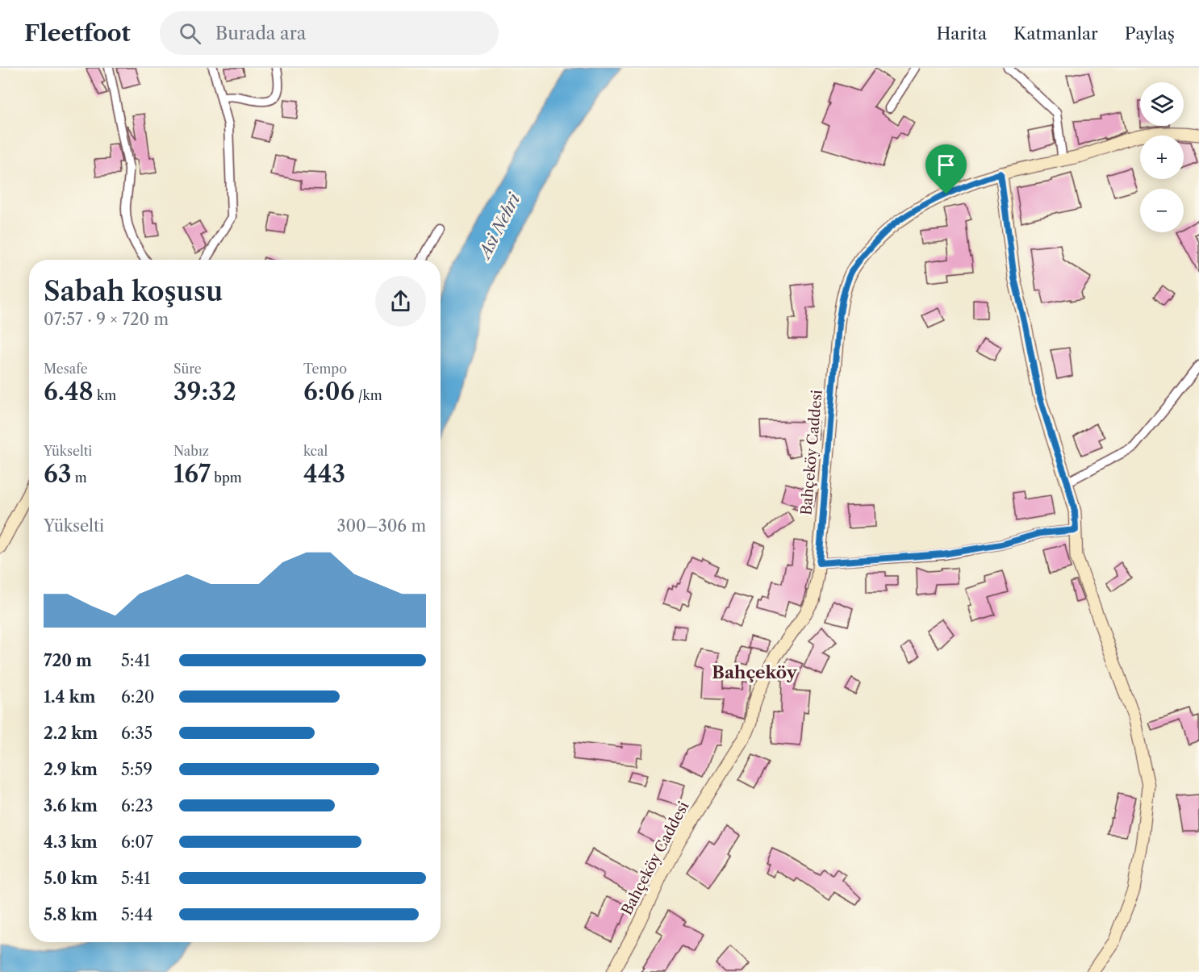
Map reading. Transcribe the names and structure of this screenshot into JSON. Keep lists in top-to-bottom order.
{
  "streets": {
    "main road": ["Bahçeköy Caddesi"]
  },
  "districts": ["Bahçeköy"],
  "water": ["Asi Nehri"],
  "page": {
    "header": "Fleetfoot",
    "search": "Burada ara",
    "nav": ["Harita", "Katmanlar", "Paylaş"],
    "map_buttons": ["+", "−"],
    "heading": ["Sabah koşusu", "07:57 · 9 × 720 m"],
    "stats": [
      ["Mesafe", "6.48 km"],
      ["Süre", "39:32"],
      ["Tempo", "6:06 /km"],
      ["Yükselti", "63 m"],
      ["Nabız", "167 bpm"],
      ["kcal", "443"]
    ],
    "chart": ["Yükselti", "300–306 m"],
    "list": [
      {
        "name": "720 m",
        "note": "5:41"
      },
      {
        "name": "1.4 km",
        "note": "6:20"
      },
      {
        "name": "2.2 km",
        "note": "6:35"
      },
      {
        "name": "2.9 km",
        "note": "5:59"
      },
      {
        "name": "3.6 km",
        "note": "6:23"
      },
      {
        "name": "4.3 km",
        "note": "6:07"
      },
      {
        "name": "5.0 km",
        "note": "5:41"
      },
      {
        "name": "5.8 km",
        "note": "5:44"
      }
    ]
  }
}
